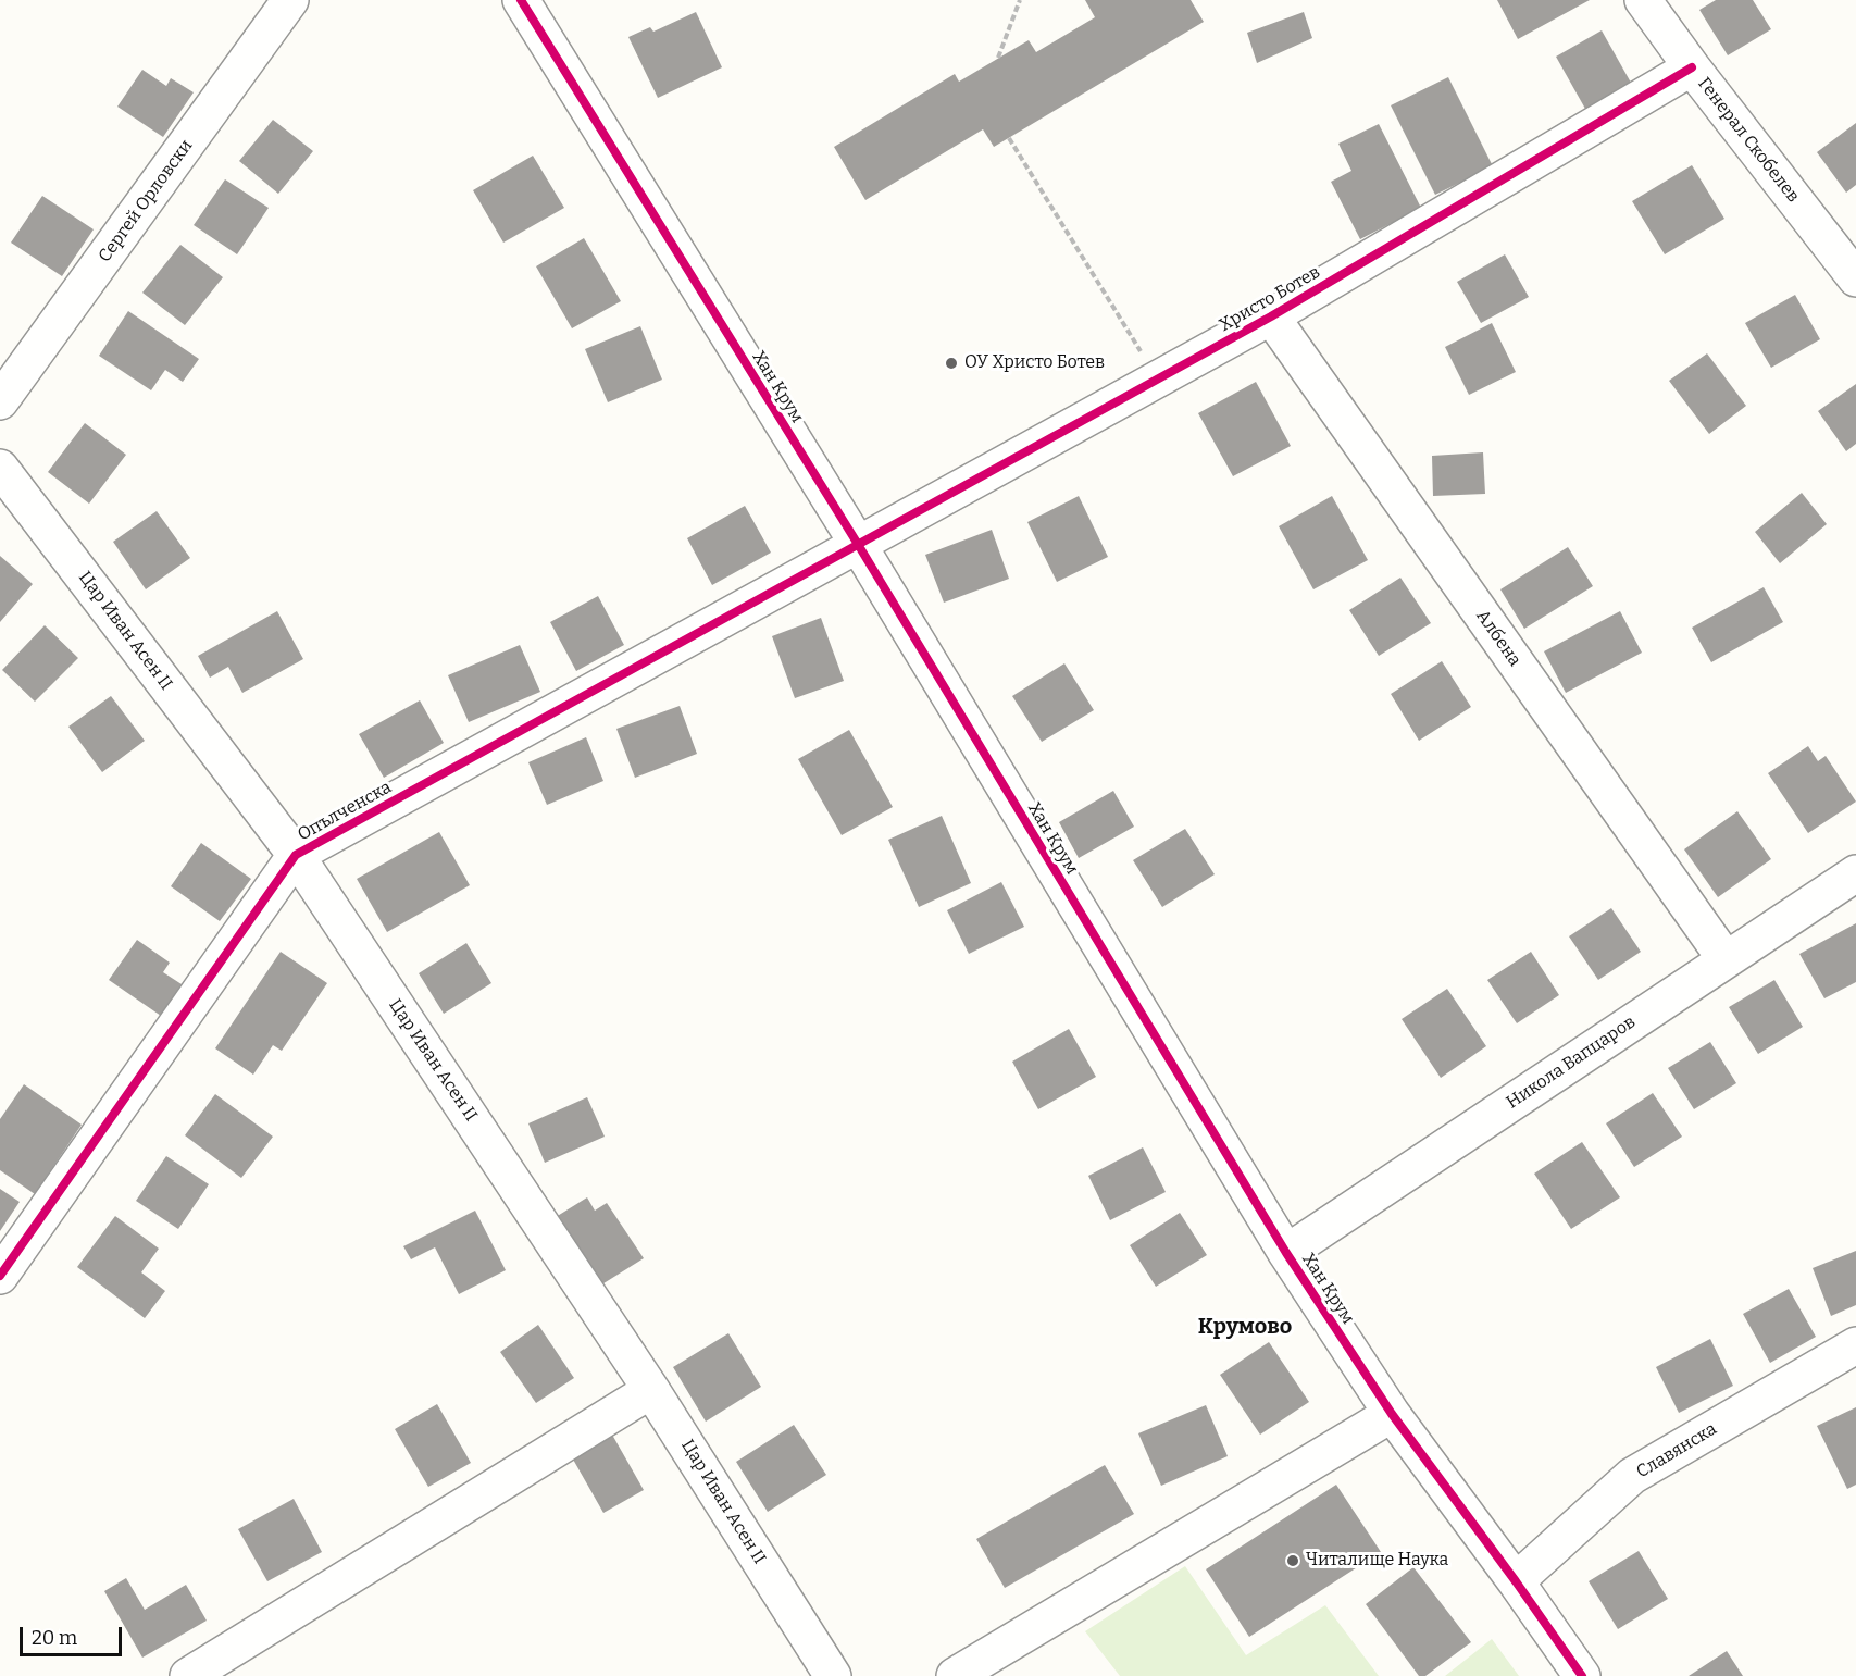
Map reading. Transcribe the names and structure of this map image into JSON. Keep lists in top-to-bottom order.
{
  "streets": {
    "street": [
      "Генерал Скобелев",
      "Сергей Орловски",
      "Христо Ботев",
      "Хан Крум",
      "Цар Иван Асен II",
      "Албена",
      "Опълченска",
      "Никола Вапцаров",
      "Славянска"
    ]
  },
  "crossings": [
    ["Генерал Скобелев", "Христо Ботев"],
    ["Христо Ботев", "Хан Крум"],
    ["Христо Ботев", "Албена"],
    ["Христо Ботев", "Опълченска"],
    ["Хан Крум", "Опълченска"],
    ["Хан Крум", "Никола Вапцаров"],
    ["Хан Крум", "Славянска"],
    ["Цар Иван Асен II", "Опълченска"],
    ["Албена", "Никола Вапцаров"]
  ],
  "districts": ["Крумово"],
  "places": ["ОУ Христо Ботев", "Читалище Наука"],
  "scale_bar": "20 m"
}
